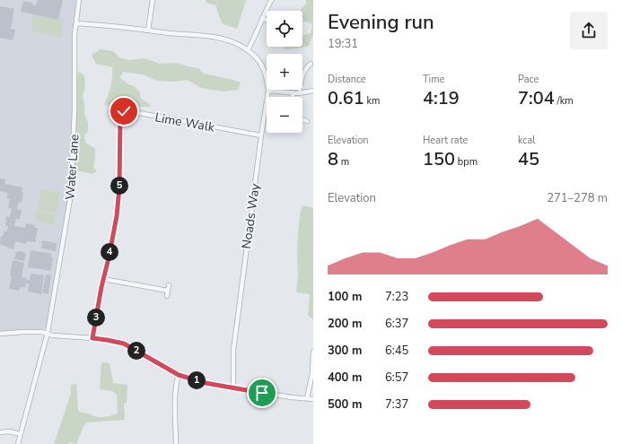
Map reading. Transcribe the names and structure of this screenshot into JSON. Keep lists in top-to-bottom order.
{
  "streets": {
    "street": ["Lime Walk", "Water Lane", "Noads Way"]
  },
  "crossings": [
    ["Lime Walk", "Noads Way"]
  ],
  "page": {
    "heading": ["Evening run", "19:31"],
    "map_buttons": ["+", "−"],
    "stats": [
      ["Distance", "0.61 km"],
      ["Time", "4:19"],
      ["Pace", "7:04 /km"],
      ["Elevation", "8 m"],
      ["Heart rate", "150 bpm"],
      ["kcal", "45"]
    ],
    "pins": [
      "5",
      "4",
      "3",
      "2",
      "1"
    ],
    "chart": ["Elevation", "271–278 m"],
    "list": [
      {
        "name": "100 m",
        "note": "7:23"
      },
      {
        "name": "200 m",
        "note": "6:37"
      },
      {
        "name": "300 m",
        "note": "6:45"
      },
      {
        "name": "400 m",
        "note": "6:57"
      },
      {
        "name": "500 m",
        "note": "7:37"
      }
    ]
  }
}
